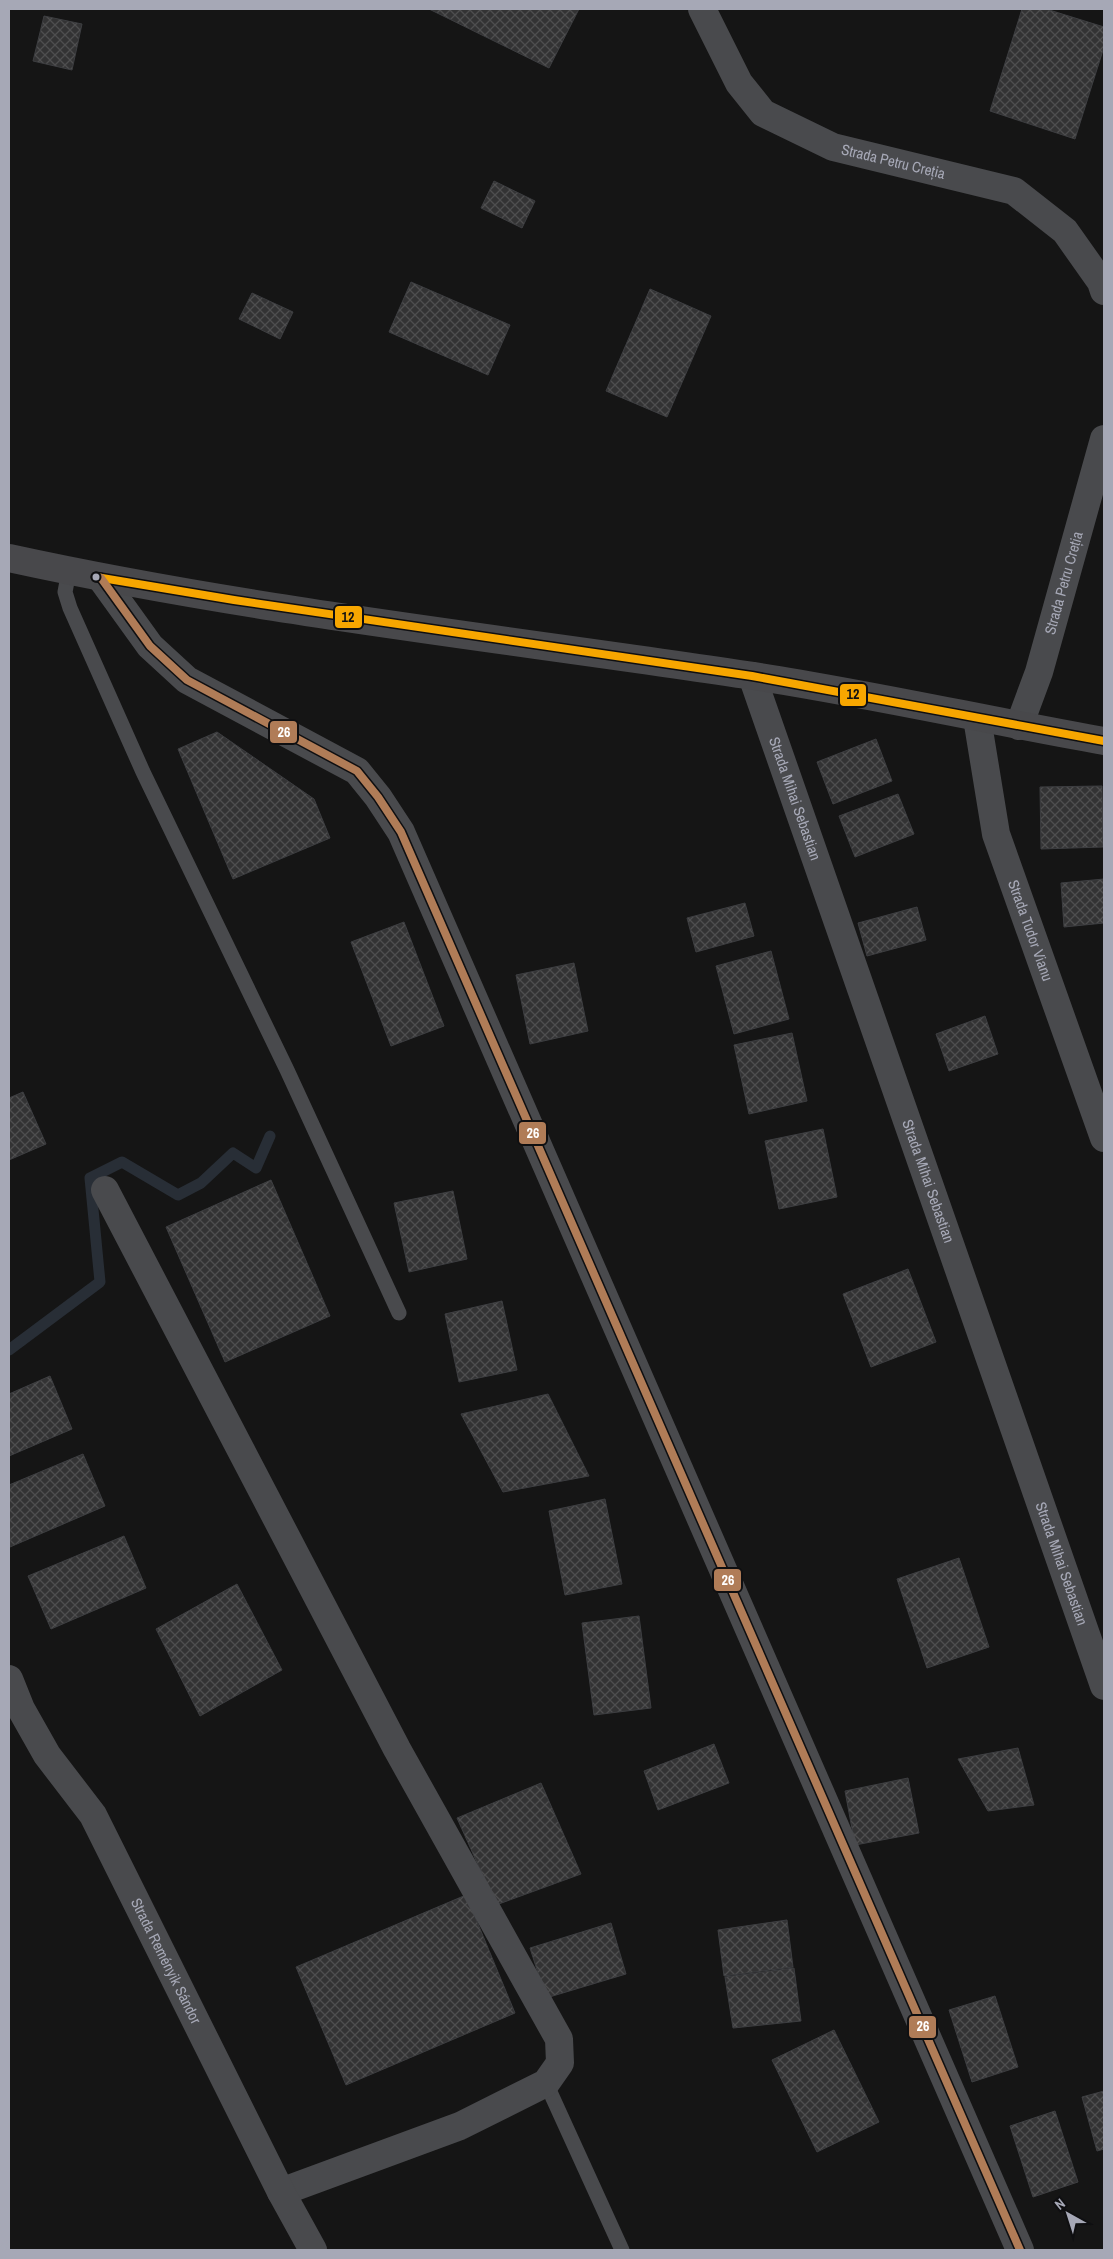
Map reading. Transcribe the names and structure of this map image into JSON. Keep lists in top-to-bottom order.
{
  "streets": {
    "street": [
      "Strada Petru Creția",
      "Strada Mihai Sebastian",
      "Strada Tudor Vianu",
      "Strada Reményik Sándor"
    ]
  },
  "lines": ["transit line 12", "transit line 26"],
  "north": "top left"
}
